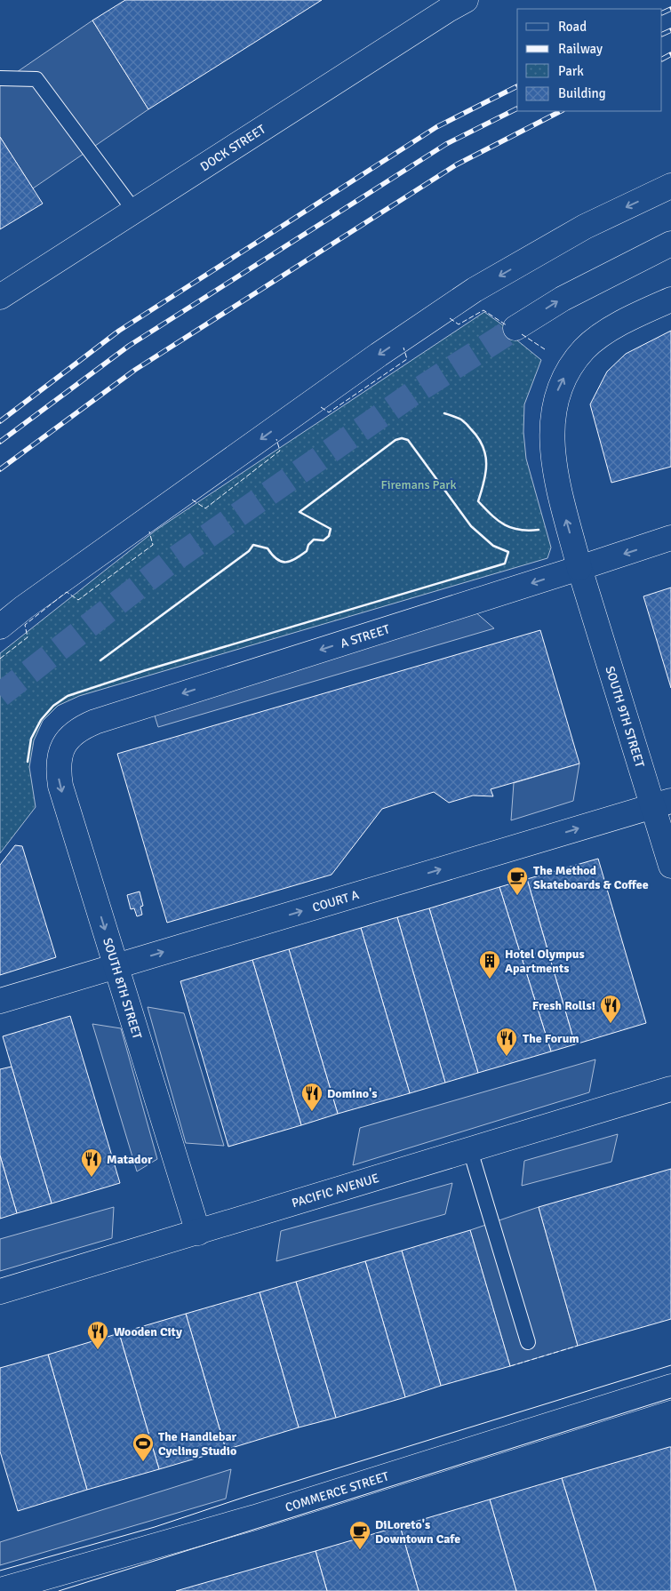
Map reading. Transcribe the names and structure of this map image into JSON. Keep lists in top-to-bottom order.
{
  "streets": {
    "main road": [
      "DOCK STREET",
      "A STREET",
      "SOUTH 9TH STREET",
      "COURT A",
      "SOUTH 8TH STREET",
      "PACIFIC AVENUE",
      "COMMERCE STREET"
    ]
  },
  "crossings": [
    ["A STREET", "SOUTH 9TH STREET"],
    ["A STREET", "SOUTH 8TH STREET"],
    ["SOUTH 9TH STREET", "COURT A"],
    ["COURT A", "SOUTH 8TH STREET"],
    ["SOUTH 8TH STREET", "PACIFIC AVENUE"]
  ],
  "one_way": ["SOUTH 9TH STREET", "COURT A", "SOUTH 8TH STREET"],
  "parks": ["Firemans Park"],
  "places": {
    "cafe": ["The Method Skateboards & Coffee", "DiLoreto's Downtown Cafe"],
    "building": ["Hotel Olympus Apartments"],
    "restaurant": [
      "Fresh Rolls!",
      "The Forum",
      "Domino's",
      "Matador",
      "Wooden City"
    ],
    "sports": ["The Handlebar Cycling Studio"]
  },
  "legend": [
    "Road",
    "Railway",
    "Park",
    "Building"
  ]
}
